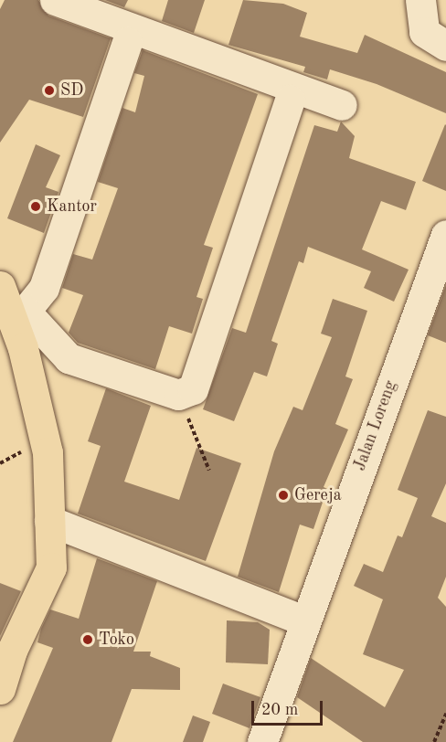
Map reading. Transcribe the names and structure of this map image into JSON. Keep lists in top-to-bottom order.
{
  "streets": {
    "street": ["Jalan Loreng"]
  },
  "places": [
    "SD",
    "Kantor",
    "Gereja",
    "Toko"
  ],
  "scale_bar": "20 m"
}
